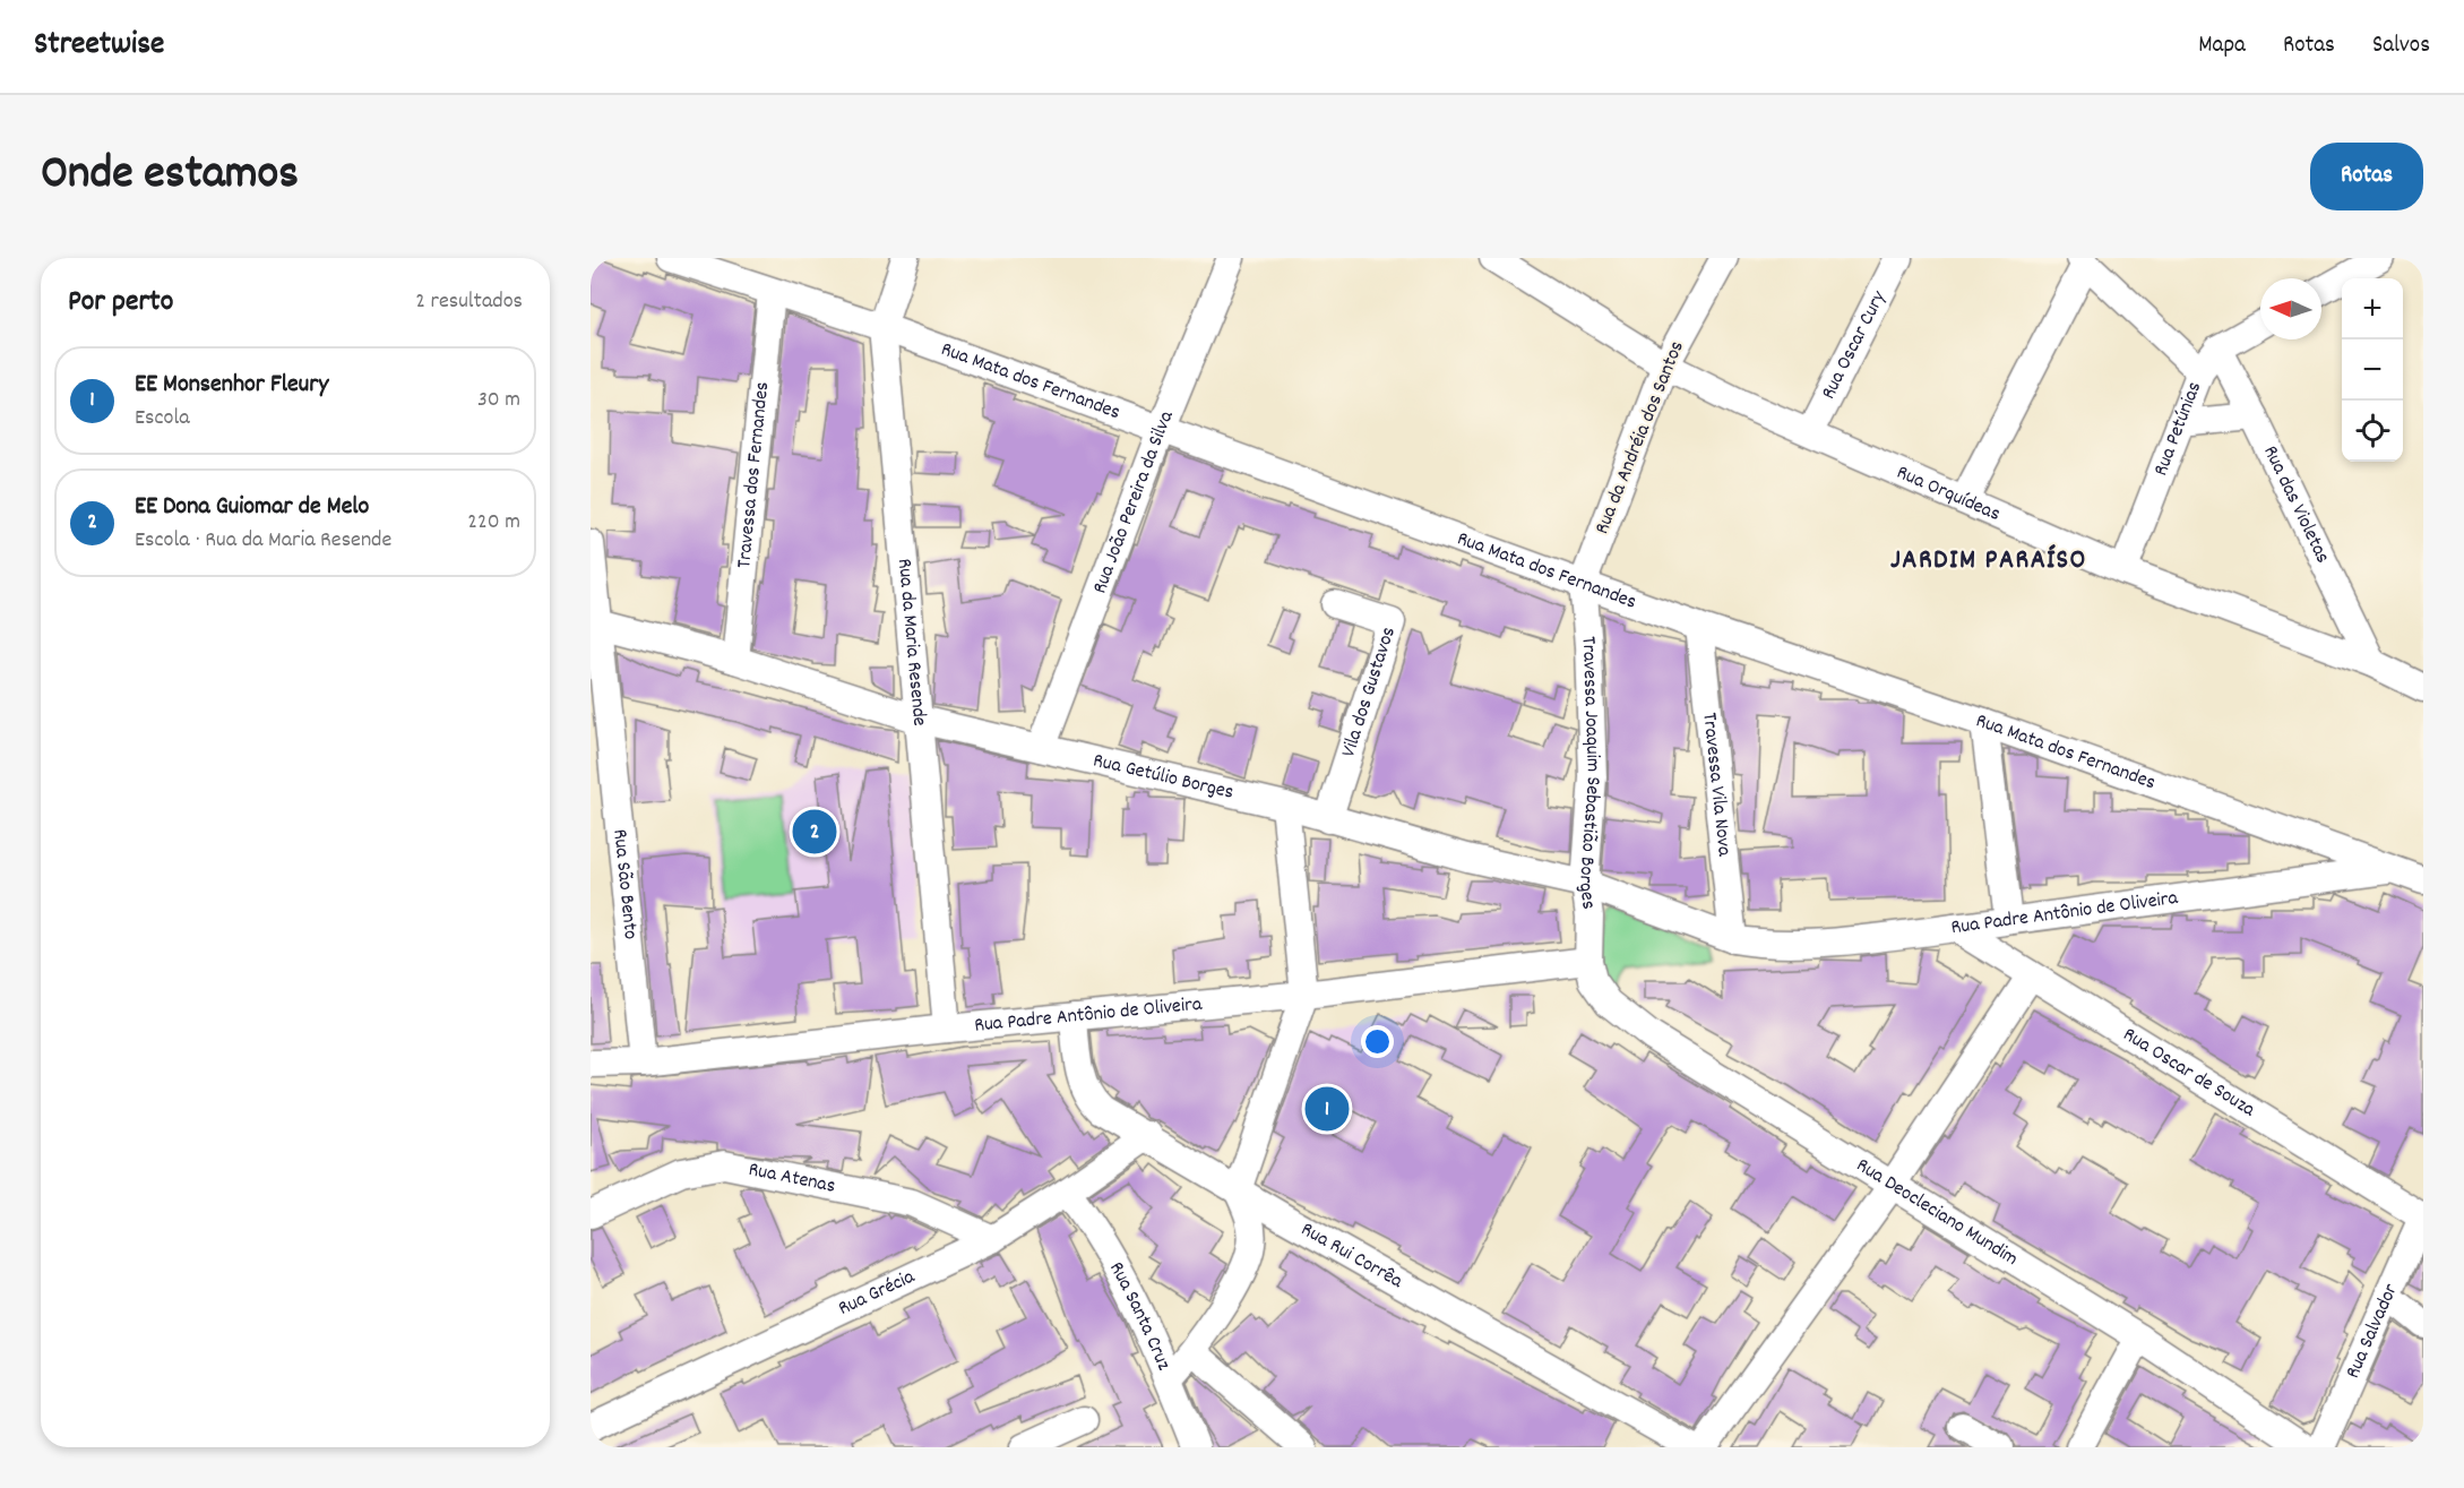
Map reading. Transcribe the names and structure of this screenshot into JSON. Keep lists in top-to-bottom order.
{
  "streets": {
    "street": [
      "Rua Oscar Cury",
      "Rua Mata dos Fernandes",
      "Rua Petúnias",
      "Rua da Andréia dos Santos",
      "Travessa dos Fernandes",
      "Rua Orquídeas",
      "Rua João Pereira da Silva",
      "Rua das Violetas",
      "Rua da Maria Resende",
      "Vila dos Gustavos",
      "Travessa Joaquim Sebastião Borges",
      "Rua Getúlio Borges",
      "Travessa Vila Nova",
      "Rua São Bento",
      "Rua Padre Antônio de Oliveira",
      "Rua Oscar de Souza",
      "Rua Atenas",
      "Rua Deocleciano Mundim",
      "Rua Rui Corrêa",
      "Rua Grécia",
      "Rua Santa Cruz",
      "Rua Salvador"
    ]
  },
  "crossings": [
    ["Rua Oscar Cury", "Rua Orquídeas"],
    ["Rua Mata dos Fernandes", "Rua da Andréia dos Santos"],
    ["Rua Mata dos Fernandes", "Travessa dos Fernandes"],
    ["Rua Mata dos Fernandes", "Rua João Pereira da Silva"],
    ["Rua Mata dos Fernandes", "Rua da Maria Resende"],
    ["Rua Mata dos Fernandes", "Travessa Joaquim Sebastião Borges"],
    ["Rua Mata dos Fernandes", "Travessa Vila Nova"],
    ["Rua Mata dos Fernandes", "Rua Padre Antônio de Oliveira"],
    ["Rua Petúnias", "Rua Orquídeas"],
    ["Rua Petúnias", "Rua das Violetas"],
    ["Rua da Andréia dos Santos", "Rua Orquídeas"],
    ["Rua da Andréia dos Santos", "Travessa Joaquim Sebastião Borges"],
    ["Travessa dos Fernandes", "Rua Getúlio Borges"],
    ["Rua Orquídeas", "Rua das Violetas"],
    ["Rua João Pereira da Silva", "Rua Getúlio Borges"],
    ["Rua da Maria Resende", "Rua Getúlio Borges"],
    ["Rua da Maria Resende", "Rua Padre Antônio de Oliveira"],
    ["Vila dos Gustavos", "Rua Getúlio Borges"],
    ["Travessa Joaquim Sebastião Borges", "Rua Getúlio Borges"],
    ["Travessa Joaquim Sebastião Borges", "Rua Padre Antônio de Oliveira"],
    ["Travessa Joaquim Sebastião Borges", "Rua Deocleciano Mundim"],
    ["Rua Getúlio Borges", "Travessa Vila Nova"],
    ["Rua Getúlio Borges", "Rua São Bento"],
    ["Rua Getúlio Borges", "Rua Padre Antônio de Oliveira"],
    ["Travessa Vila Nova", "Rua Padre Antônio de Oliveira"],
    ["Rua São Bento", "Rua Padre Antônio de Oliveira"],
    ["Rua Padre Antônio de Oliveira", "Rua Oscar de Souza"],
    ["Rua Padre Antônio de Oliveira", "Rua Deocleciano Mundim"],
    ["Rua Padre Antônio de Oliveira", "Rua Rui Corrêa"],
    ["Rua Oscar de Souza", "Rua Salvador"],
    ["Rua Atenas", "Rua Grécia"],
    ["Rua Rui Corrêa", "Rua Grécia"],
    ["Rua Grécia", "Rua Santa Cruz"]
  ],
  "districts": ["JARDIM PARAÍSO"],
  "north": "left",
  "page": {
    "header": "Streetwise",
    "nav": ["Mapa", "Rotas", "Salvos"],
    "title": "Onde estamos",
    "buttons": "Rotas",
    "heading": ["Por perto", "2 resultados"],
    "map_buttons": ["+", "−"],
    "list": [
      {
        "mark": "1",
        "name": "EE Monsenhor Fleury",
        "note": "Escola",
        "value": "30 m"
      },
      {
        "mark": "2",
        "name": "EE Dona Guiomar de Melo",
        "note": "Escola · Rua da Maria Resende",
        "value": "220 m"
      }
    ],
    "pins": ["2", "1"]
  }
}
